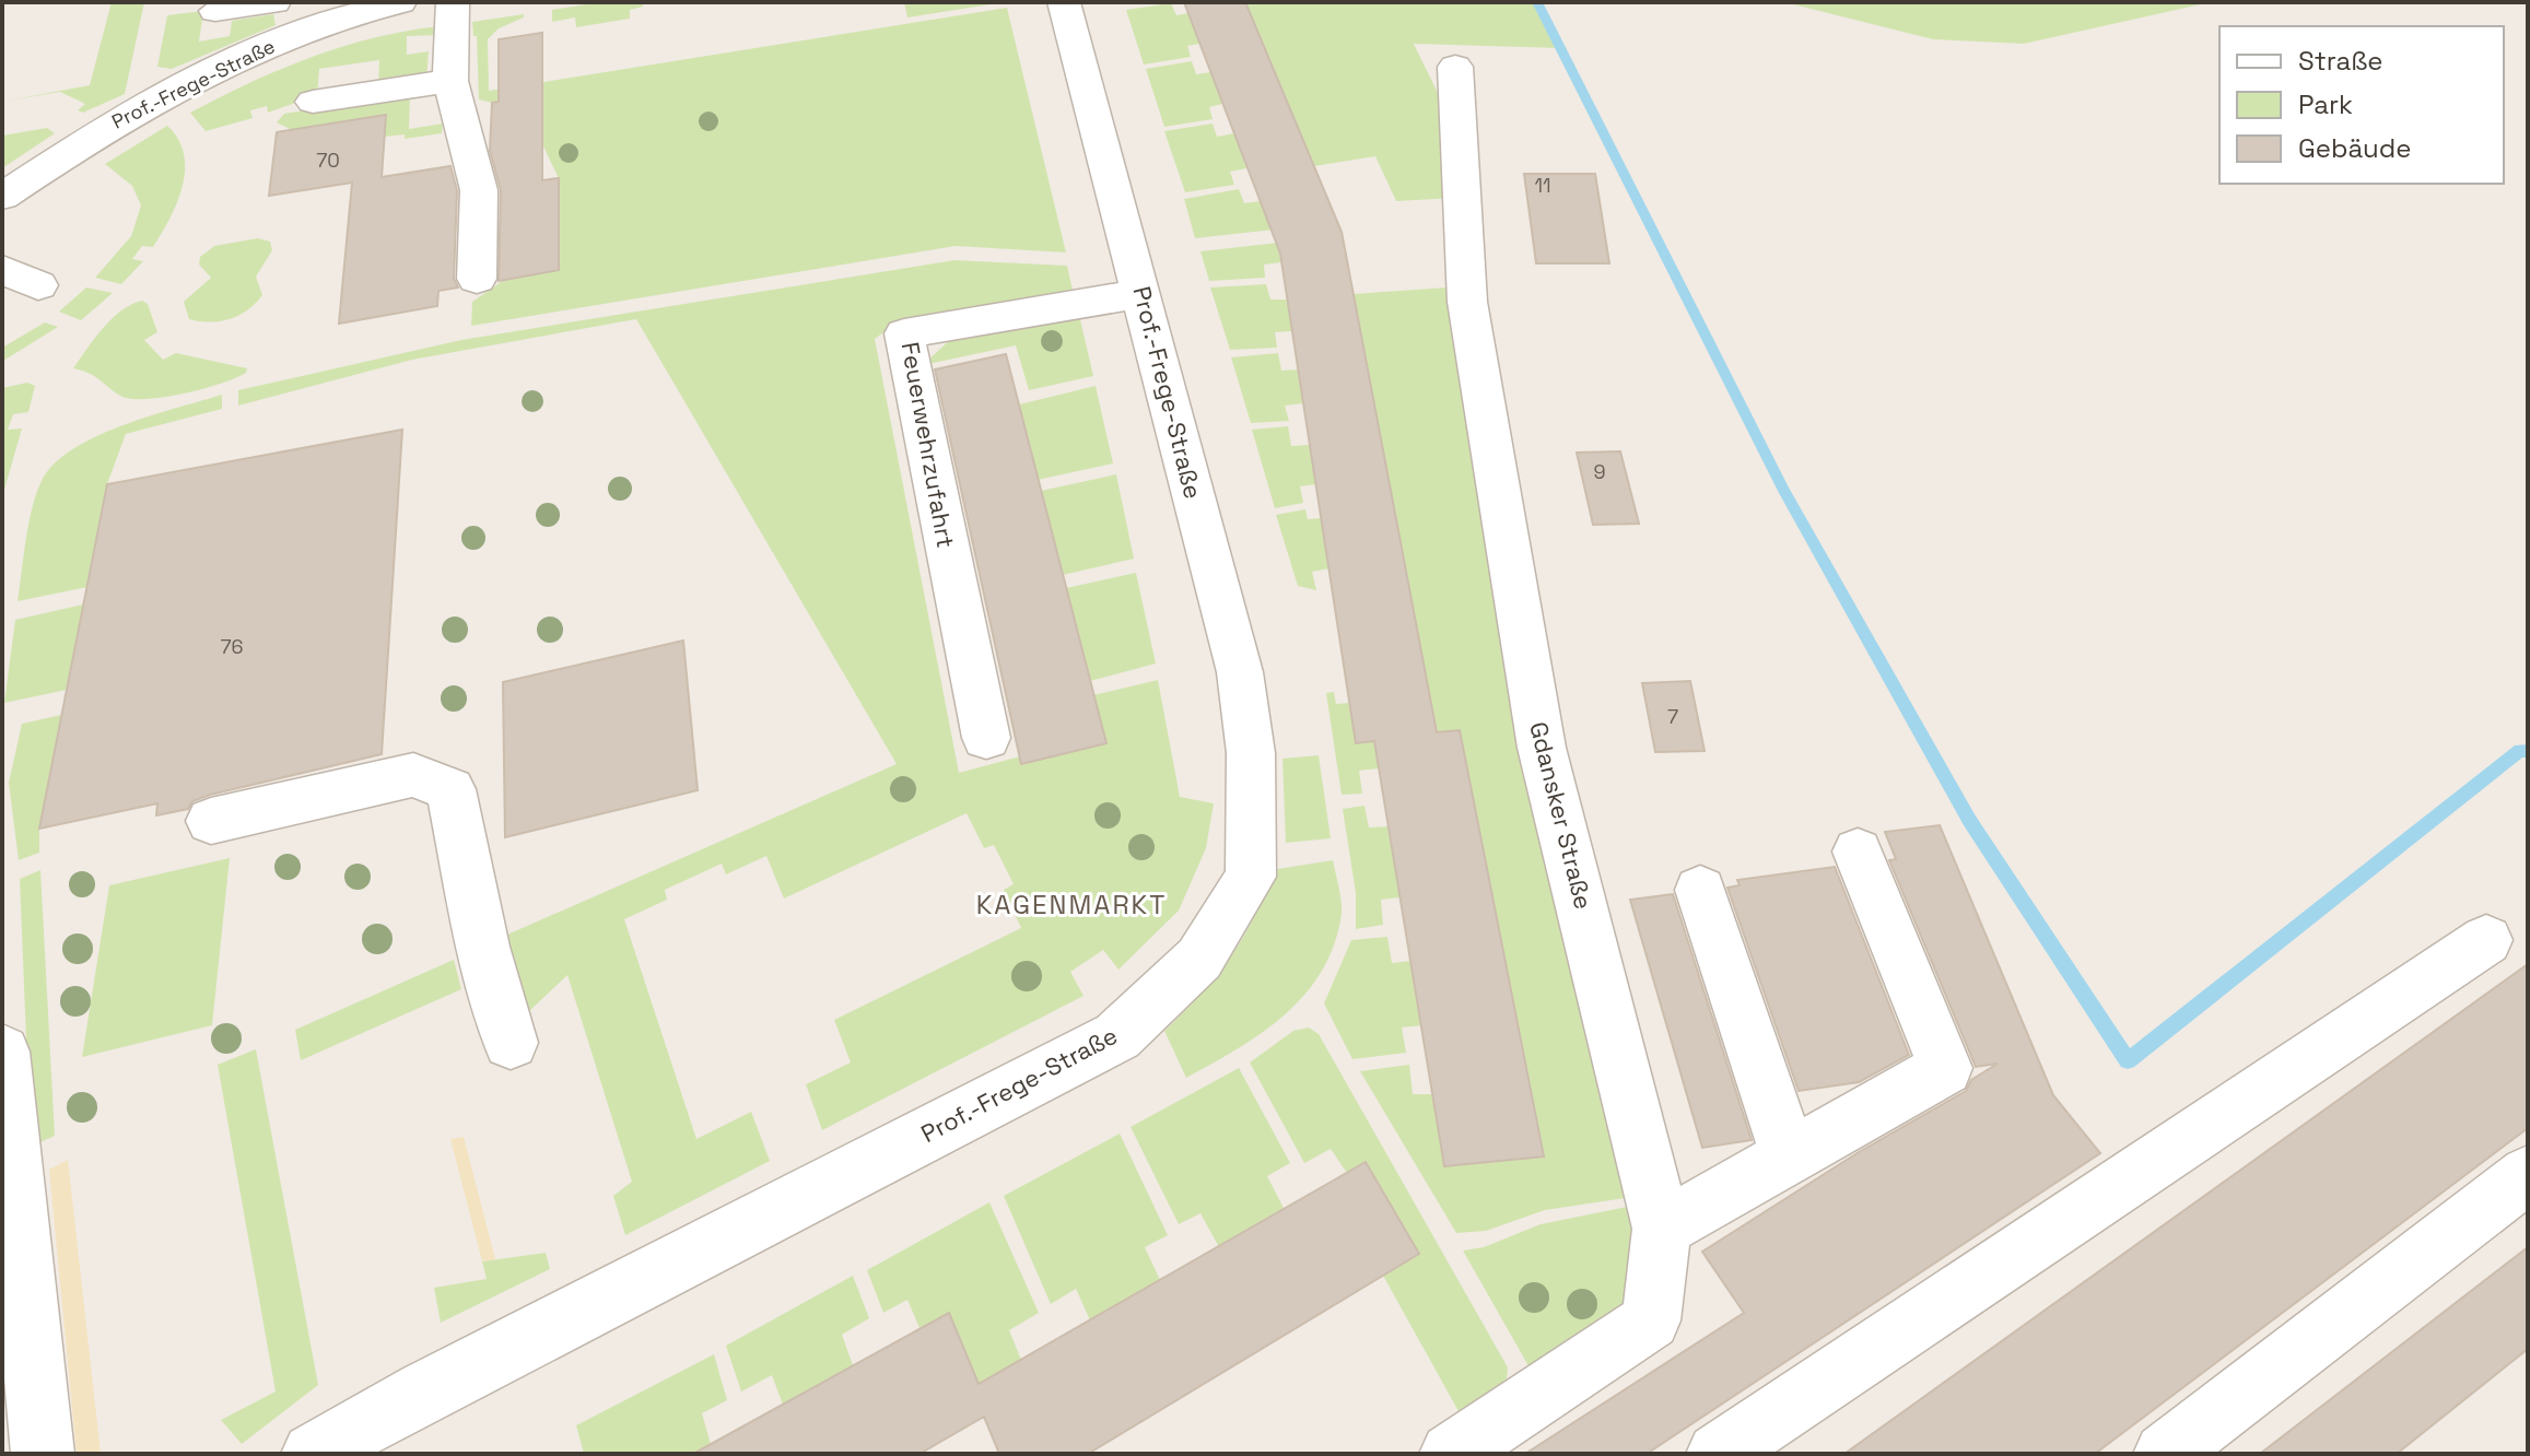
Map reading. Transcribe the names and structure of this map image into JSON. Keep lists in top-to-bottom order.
{
  "streets": {
    "street": ["Prof.-Frege-Straße", "Feuerwehrzufahrt", "Gdansker Straße"]
  },
  "crossings": [
    ["Prof.-Frege-Straße", "Feuerwehrzufahrt"]
  ],
  "districts": ["KAGENMARKT"],
  "house_numbers": [
    "70",
    "11",
    "9",
    "76",
    "7"
  ],
  "legend": ["Straße", "Park", "Gebäude"]
}
